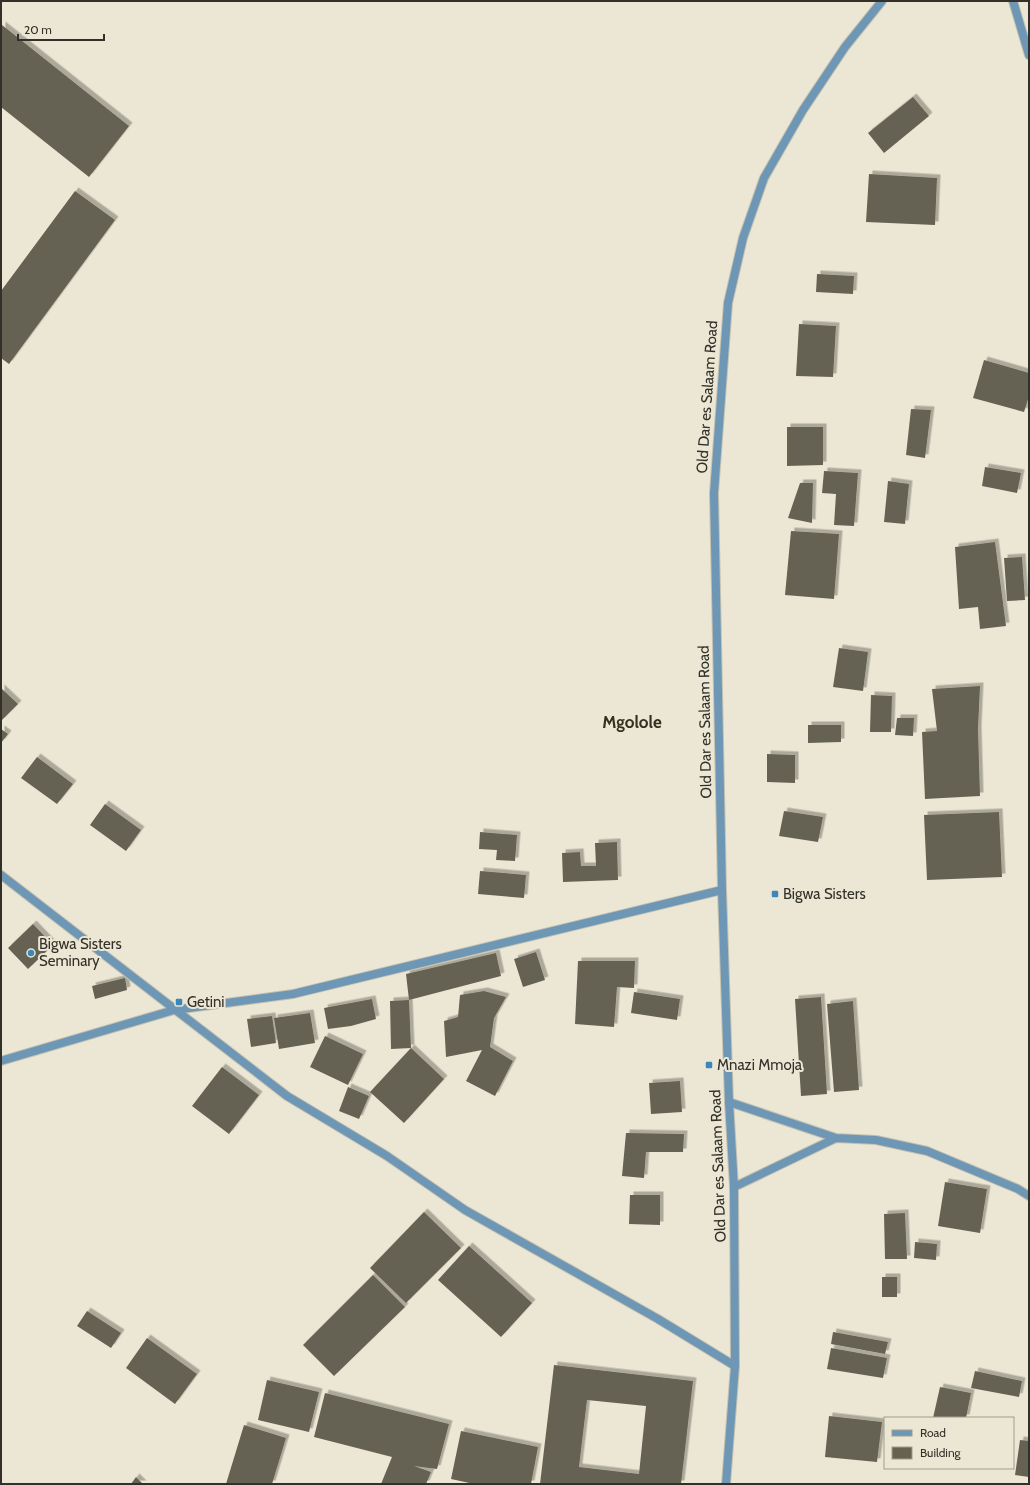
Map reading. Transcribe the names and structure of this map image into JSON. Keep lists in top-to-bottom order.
{
  "streets": {
    "street": ["Old Dar es Salaam Road"]
  },
  "districts": ["Mgolole"],
  "places": {
    "transit": ["Bigwa Sisters", "Getini", "Mnazi Mmoja"],
    "other": ["Bigwa Sisters Seminary"]
  },
  "legend": ["Road", "Building"],
  "scale_bar": "20 m"
}
